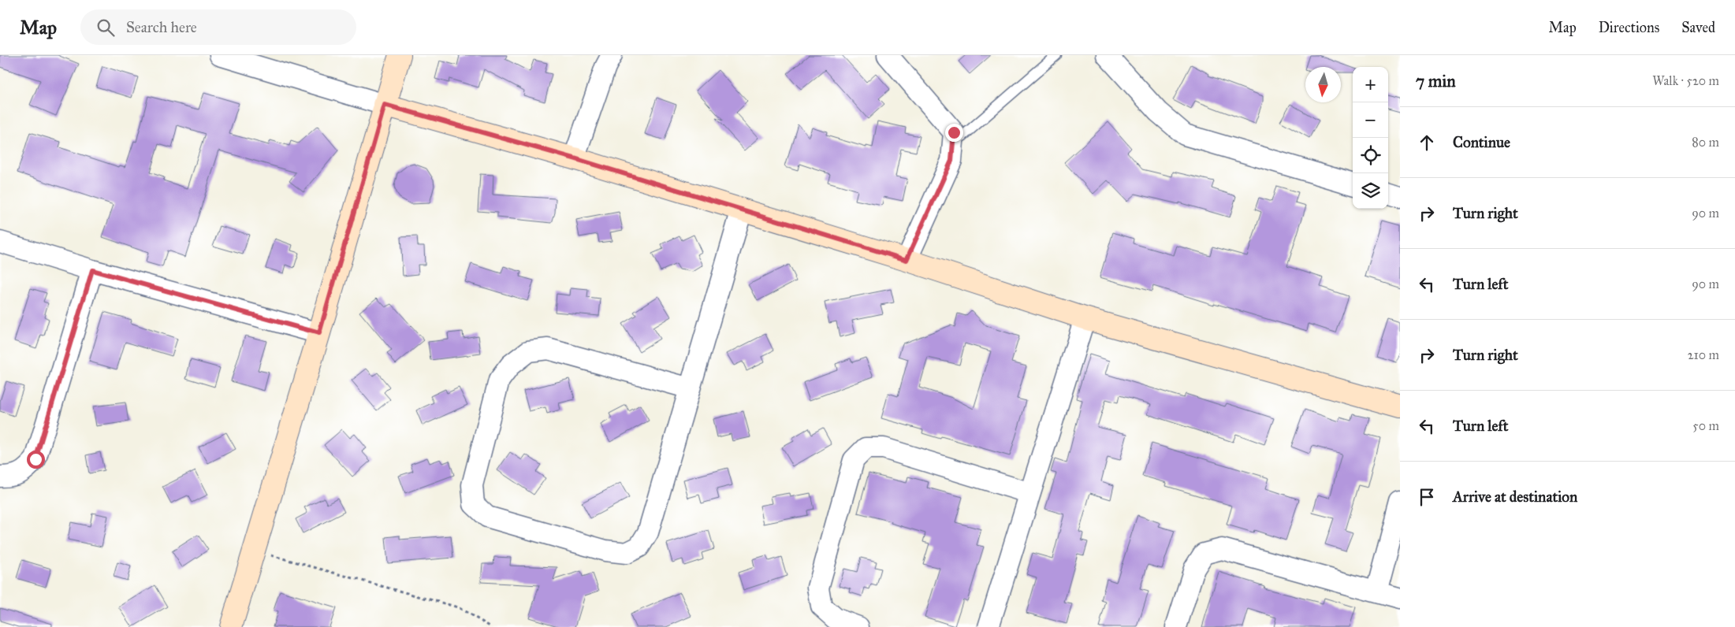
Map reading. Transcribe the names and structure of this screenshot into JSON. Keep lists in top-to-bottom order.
{
  "north": "bottom",
  "page": {
    "header": "Map",
    "search": "Search here",
    "nav": ["Map", "Directions", "Saved"],
    "heading": ["7 min", "Walk · 520 m"],
    "map_buttons": ["+", "−"],
    "list": [
      ["Continue", "80 m"],
      ["Turn right", "90 m"],
      ["Turn left", "90 m"],
      ["Turn right", "210 m"],
      ["Turn left", "50 m"],
      "Arrive at destination"
    ]
  }
}
